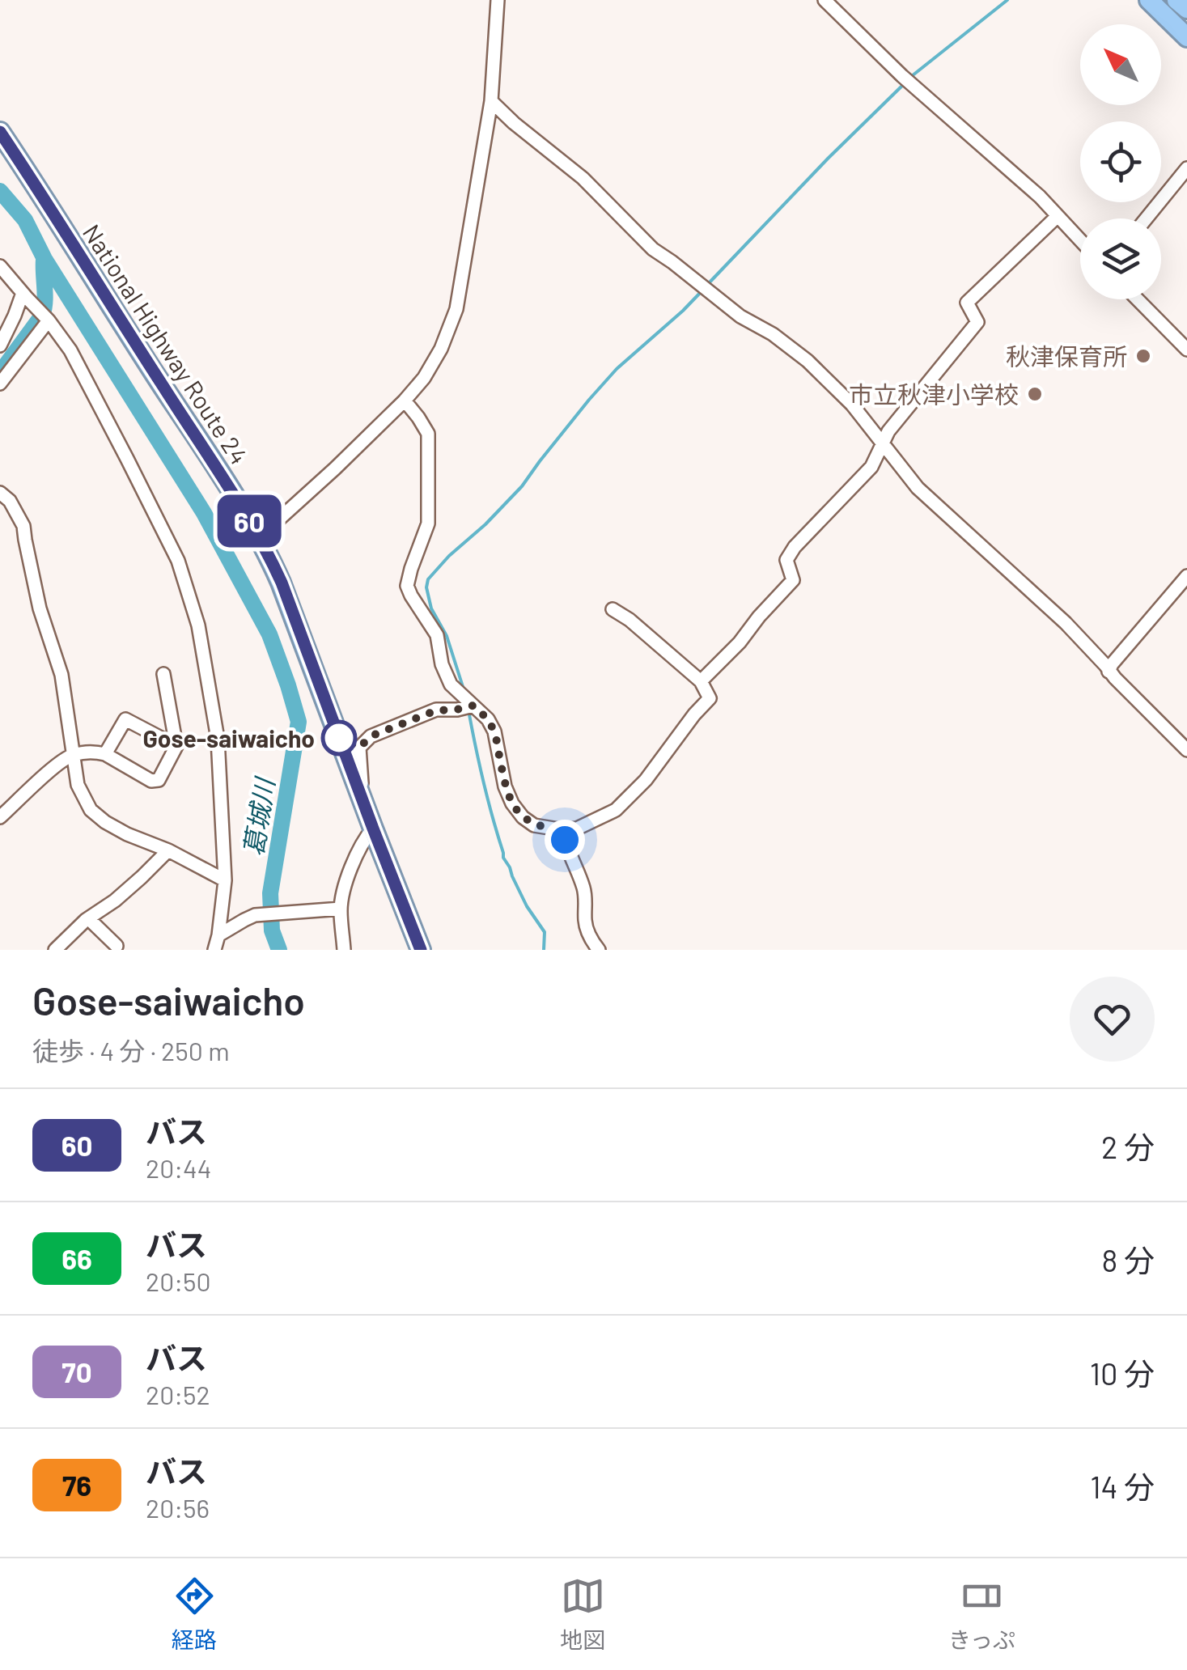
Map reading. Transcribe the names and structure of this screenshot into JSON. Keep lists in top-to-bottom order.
{
  "streets": {
    "highway": ["National Highway Route 24"]
  },
  "water": ["葛城川"],
  "places": ["秋津保育所", "市立秋津小学校", "Gose-saiwaicho"],
  "lines": ["bus line 60"],
  "north": "top left",
  "page": {
    "on_map": "60",
    "heading": ["Gose-saiwaicho", "徒歩 · 4 分 · 250 m"],
    "list": [
      {
        "mark": "60",
        "name": "バス",
        "note": "20:44",
        "value": "2 分"
      },
      {
        "mark": "66",
        "name": "バス",
        "note": "20:50",
        "value": "8 分"
      },
      {
        "mark": "70",
        "name": "バス",
        "note": "20:52",
        "value": "10 分"
      },
      {
        "mark": "76",
        "name": "バス",
        "note": "20:56",
        "value": "14 分"
      }
    ],
    "tabs": ["経路", "地図", "きっぷ"]
  }
}
